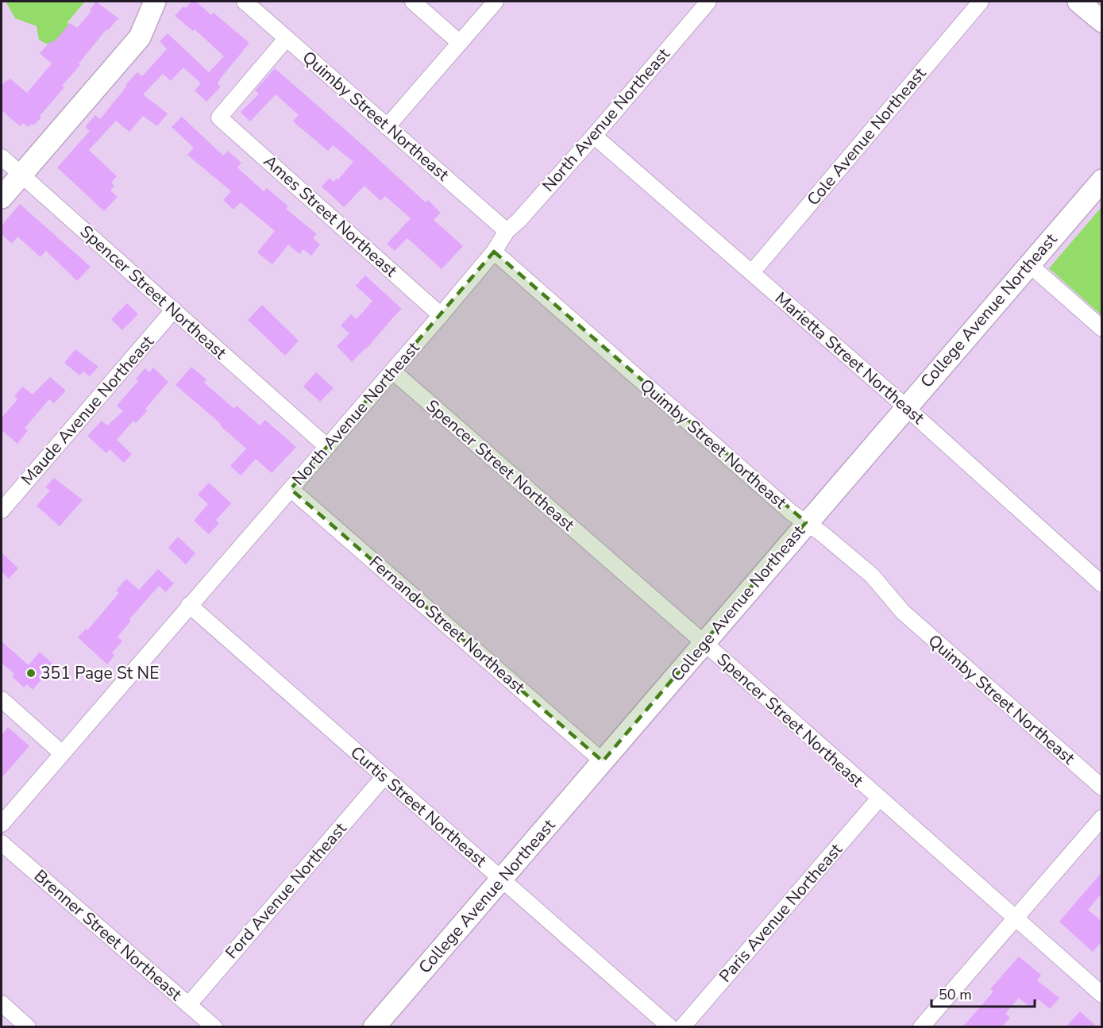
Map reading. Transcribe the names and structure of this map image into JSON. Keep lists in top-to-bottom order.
{
  "streets": {
    "street": [
      "Quimby Street Northeast",
      "North Avenue Northeast",
      "Cole Avenue Northeast",
      "Ames Street Northeast",
      "Spencer Street Northeast",
      "College Avenue Northeast",
      "Marietta Street Northeast",
      "Maude Avenue Northeast",
      "Fernando Street Northeast",
      "Curtis Street Northeast",
      "Ford Avenue Northeast",
      "Paris Avenue Northeast",
      "Brenner Street Northeast"
    ]
  },
  "crossings": [
    ["Quimby Street Northeast", "North Avenue Northeast"],
    ["Quimby Street Northeast", "Ames Street Northeast"],
    ["Quimby Street Northeast", "College Avenue Northeast"],
    ["North Avenue Northeast", "Ames Street Northeast"],
    ["North Avenue Northeast", "Spencer Street Northeast"],
    ["North Avenue Northeast", "Marietta Street Northeast"],
    ["North Avenue Northeast", "Fernando Street Northeast"],
    ["North Avenue Northeast", "Curtis Street Northeast"],
    ["Cole Avenue Northeast", "Marietta Street Northeast"],
    ["Spencer Street Northeast", "College Avenue Northeast"],
    ["Spencer Street Northeast", "Maude Avenue Northeast"],
    ["Spencer Street Northeast", "Paris Avenue Northeast"],
    ["College Avenue Northeast", "Marietta Street Northeast"],
    ["College Avenue Northeast", "Fernando Street Northeast"],
    ["College Avenue Northeast", "Curtis Street Northeast"],
    ["Curtis Street Northeast", "Ford Avenue Northeast"],
    ["Ford Avenue Northeast", "Brenner Street Northeast"]
  ],
  "places": ["351 Page St NE"],
  "scale_bar": "50 m"
}
